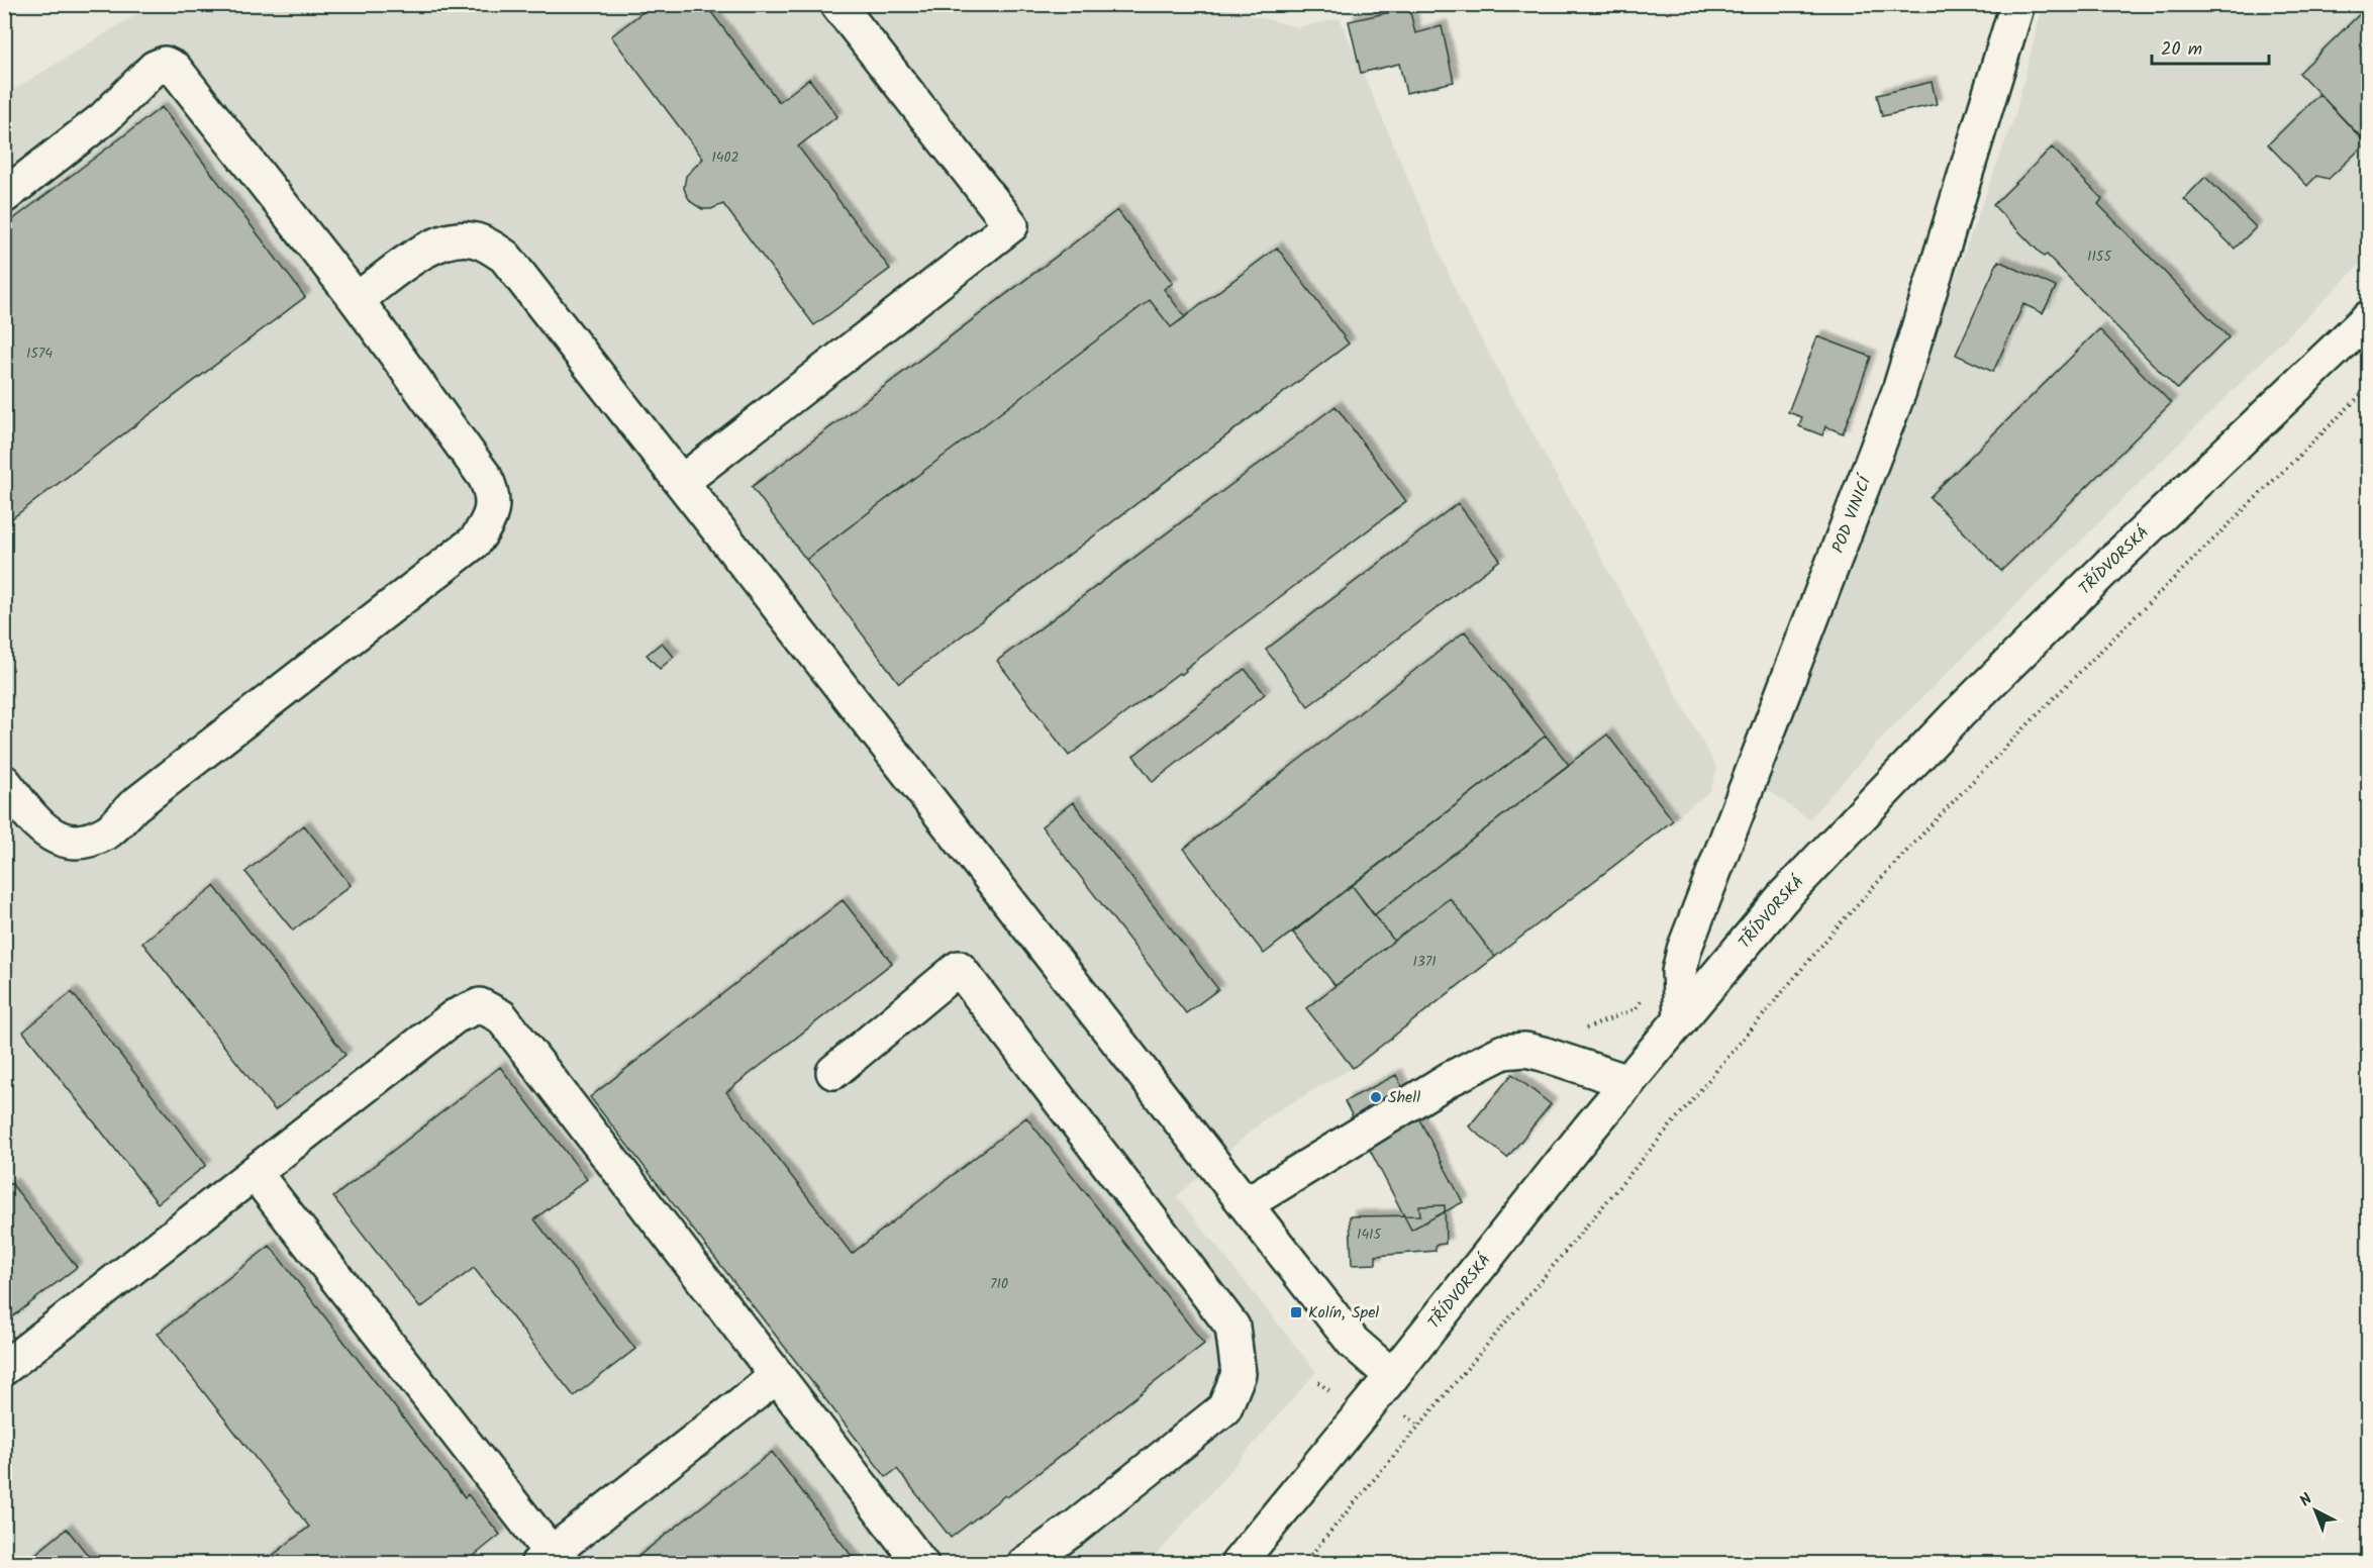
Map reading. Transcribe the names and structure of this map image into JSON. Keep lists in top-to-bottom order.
{
  "streets": {
    "main road": ["POD VINICÍ", "TŘÍDVORSKÁ"]
  },
  "crossings": [
    ["POD VINICÍ", "TŘÍDVORSKÁ"]
  ],
  "places": {
    "other": ["Shell"],
    "transit": ["Kolín, Spel"]
  },
  "house_numbers": [
    "1402",
    "1155",
    "1574",
    "1371",
    "1415",
    "710"
  ],
  "scale_bar": "20 m",
  "north": "top left"
}
